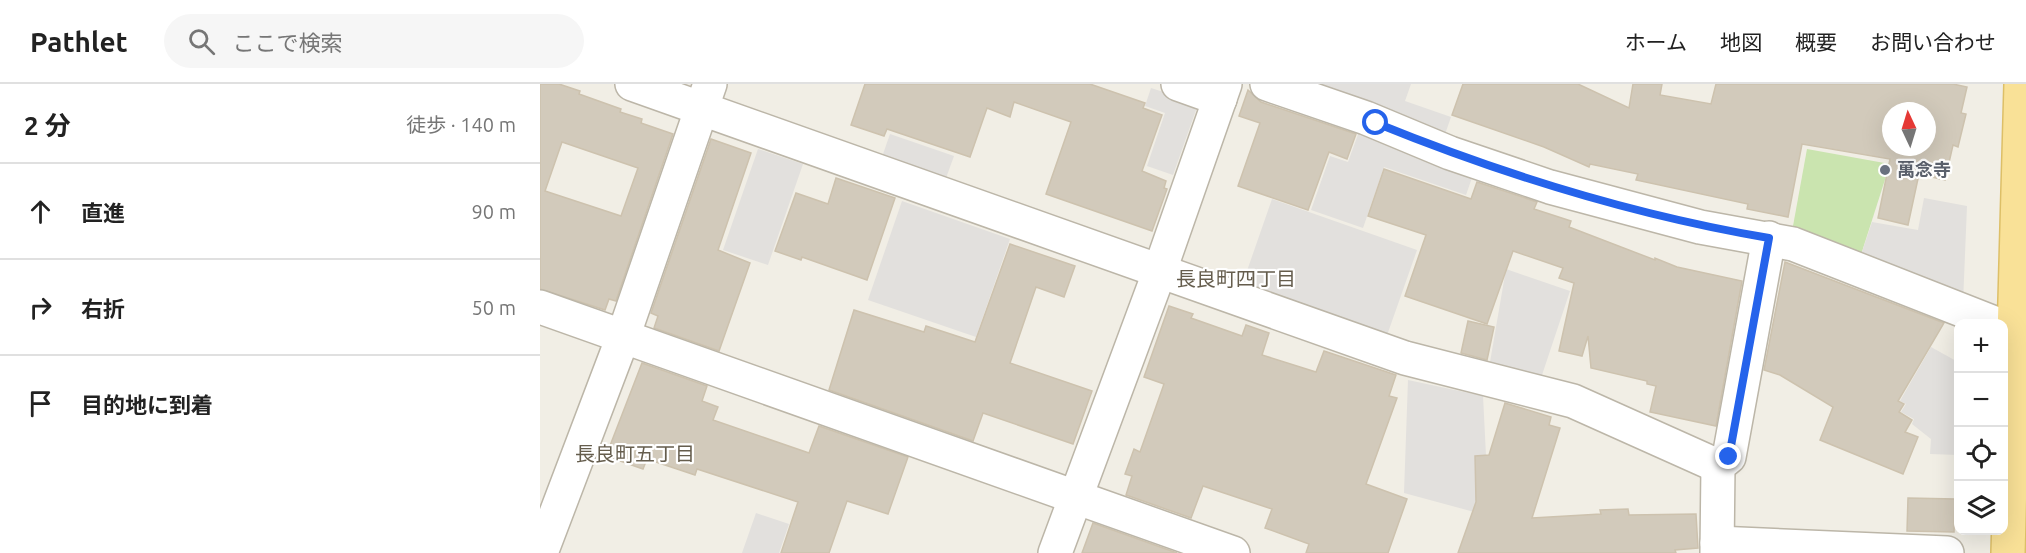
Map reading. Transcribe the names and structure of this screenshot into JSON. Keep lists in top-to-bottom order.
{
  "districts": ["長良町四丁目", "長良町五丁目"],
  "places": ["萬念寺"],
  "north": "top",
  "page": {
    "header": "Pathlet",
    "search": "ここで検索",
    "nav": [
      "ホーム",
      "地図",
      "概要",
      "お問い合わせ"
    ],
    "heading": ["2 分", "徒歩 · 140 m"],
    "list": [
      ["直進", "90 m"],
      ["右折", "50 m"],
      "目的地に到着"
    ],
    "map_buttons": ["+", "−"]
  }
}
